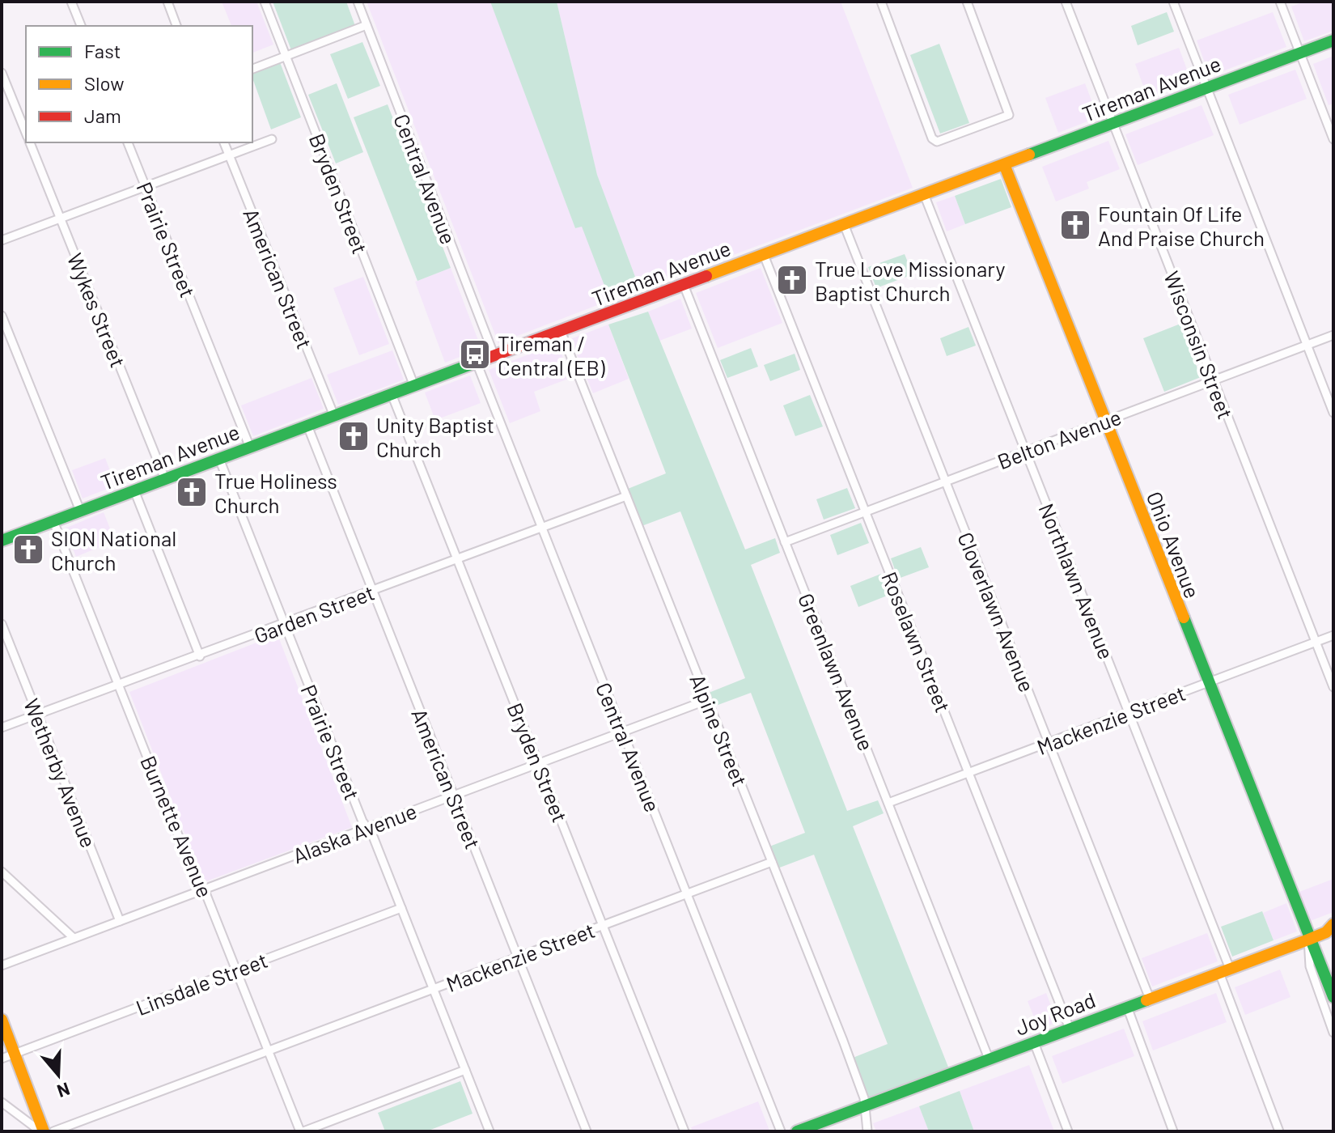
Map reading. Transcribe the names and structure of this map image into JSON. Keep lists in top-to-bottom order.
{
  "streets": {
    "street": [
      "Tireman Avenue",
      "Central Avenue",
      "Bryden Street",
      "Prairie Street",
      "American Street",
      "Wykes Street",
      "Wisconsin Street",
      "Belton Avenue",
      "Ohio Avenue",
      "Northlawn Avenue",
      "Cloverlawn Avenue",
      "Garden Street",
      "Roselawn Street",
      "Greenlawn Avenue",
      "Mackenzie Street",
      "Alpine Street",
      "Wetherby Avenue",
      "Burnette Avenue",
      "Alaska Avenue",
      "Linsdale Street",
      "Joy Road"
    ]
  },
  "crossings": [
    ["Tireman Avenue", "Central Avenue"],
    ["Tireman Avenue", "Bryden Street"],
    ["Tireman Avenue", "Prairie Street"],
    ["Tireman Avenue", "American Street"],
    ["Tireman Avenue", "Wykes Street"],
    ["Tireman Avenue", "Wisconsin Street"],
    ["Tireman Avenue", "Ohio Avenue"],
    ["Tireman Avenue", "Northlawn Avenue"],
    ["Tireman Avenue", "Cloverlawn Avenue"],
    ["Tireman Avenue", "Roselawn Street"],
    ["Tireman Avenue", "Greenlawn Avenue"],
    ["Tireman Avenue", "Alpine Street"],
    ["Tireman Avenue", "Burnette Avenue"],
    ["Central Avenue", "Garden Street"],
    ["Central Avenue", "Mackenzie Street"],
    ["Central Avenue", "Alaska Avenue"],
    ["Bryden Street", "Garden Street"],
    ["Bryden Street", "Mackenzie Street"],
    ["Bryden Street", "Alaska Avenue"],
    ["Prairie Street", "Garden Street"],
    ["Prairie Street", "Mackenzie Street"],
    ["Prairie Street", "Alaska Avenue"],
    ["Prairie Street", "Linsdale Street"],
    ["American Street", "Garden Street"],
    ["American Street", "Mackenzie Street"],
    ["American Street", "Alaska Avenue"],
    ["Wisconsin Street", "Belton Avenue"],
    ["Wisconsin Street", "Mackenzie Street"],
    ["Belton Avenue", "Ohio Avenue"],
    ["Belton Avenue", "Northlawn Avenue"],
    ["Belton Avenue", "Cloverlawn Avenue"],
    ["Belton Avenue", "Roselawn Street"],
    ["Belton Avenue", "Greenlawn Avenue"],
    ["Ohio Avenue", "Mackenzie Street"],
    ["Ohio Avenue", "Joy Road"],
    ["Northlawn Avenue", "Mackenzie Street"],
    ["Northlawn Avenue", "Joy Road"],
    ["Cloverlawn Avenue", "Mackenzie Street"],
    ["Cloverlawn Avenue", "Joy Road"],
    ["Garden Street", "Alpine Street"],
    ["Garden Street", "Wetherby Avenue"],
    ["Garden Street", "Burnette Avenue"],
    ["Roselawn Street", "Mackenzie Street"],
    ["Roselawn Street", "Joy Road"],
    ["Greenlawn Avenue", "Mackenzie Street"],
    ["Greenlawn Avenue", "Joy Road"],
    ["Mackenzie Street", "Alpine Street"],
    ["Mackenzie Street", "Burnette Avenue"],
    ["Alpine Street", "Alaska Avenue"],
    ["Alpine Street", "Joy Road"],
    ["Wetherby Avenue", "Alaska Avenue"],
    ["Burnette Avenue", "Alaska Avenue"],
    ["Burnette Avenue", "Linsdale Street"]
  ],
  "places": {
    "church": [
      "Fountain Of Life And Praise Church",
      "True Love Missionary Baptist Church",
      "Unity Baptist Church",
      "True Holiness Church",
      "SION National Church"
    ],
    "bus stop": ["Tireman / Central (EB)"]
  },
  "legend": ["Fast", "Slow", "Jam"],
  "north": "bottom"
}
